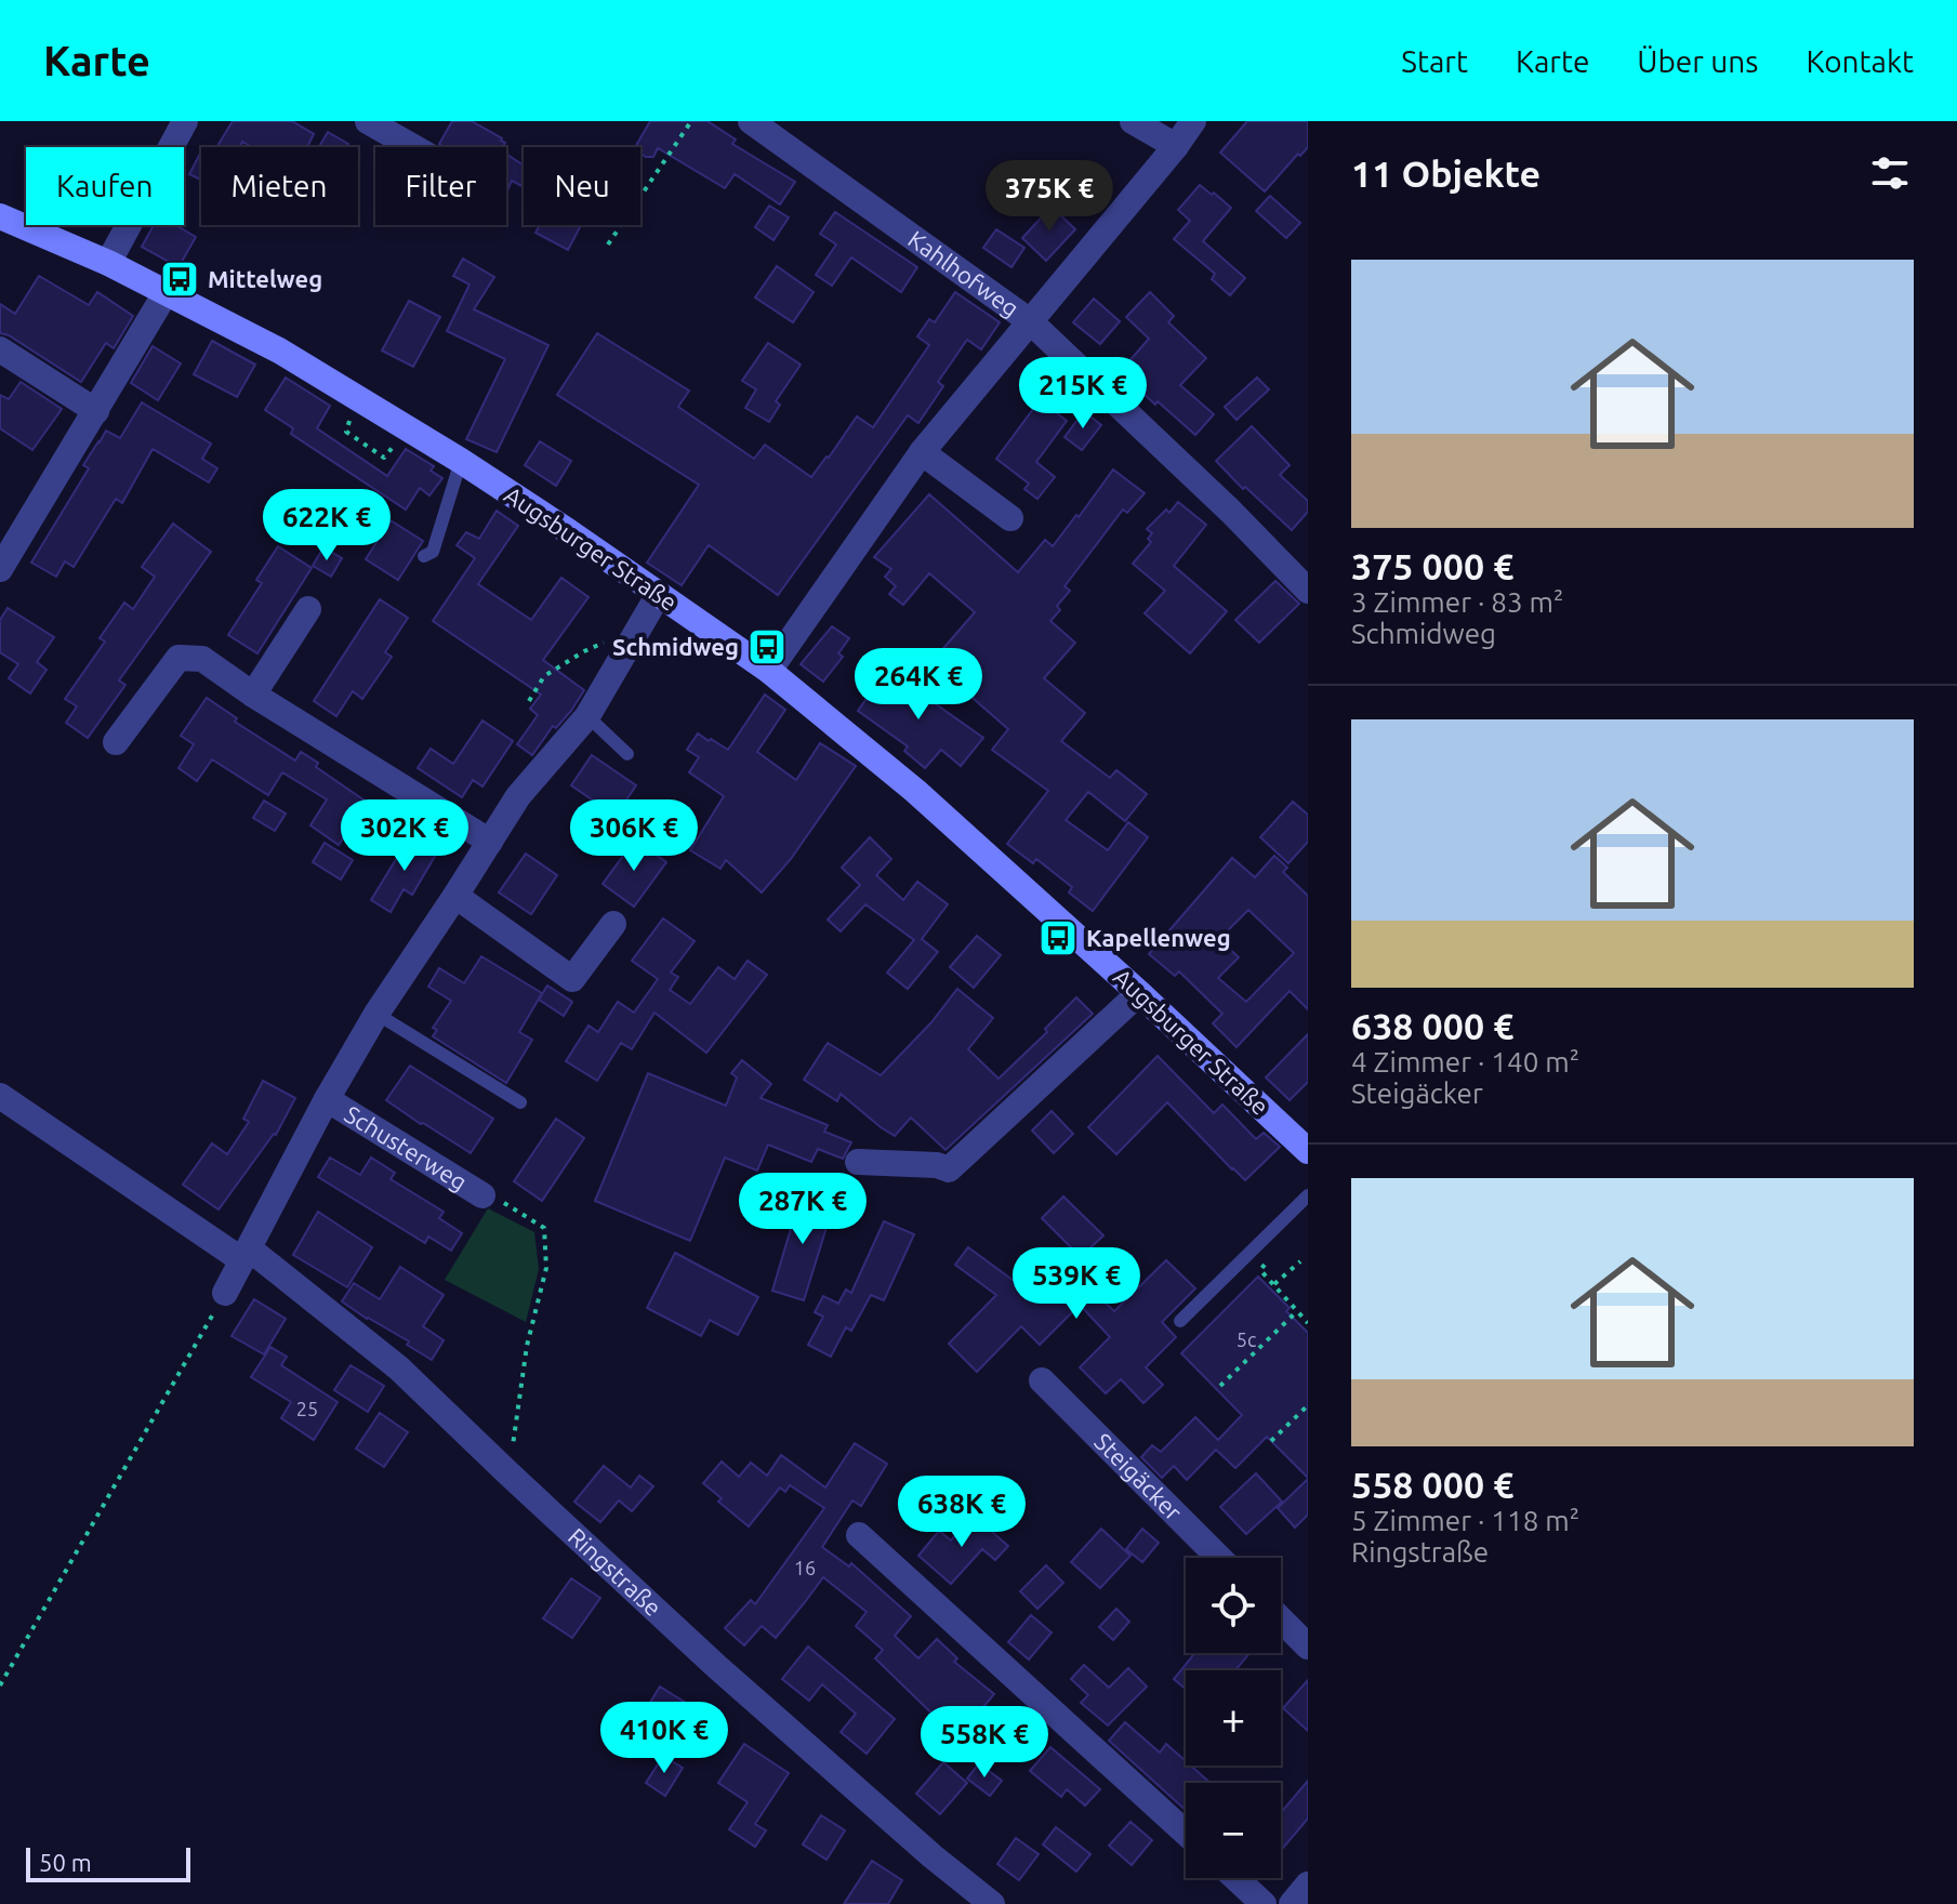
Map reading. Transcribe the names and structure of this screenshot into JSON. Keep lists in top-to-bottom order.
{
  "streets": {
    "main road": ["Augsburger Straße"],
    "street": [
      "Kahlhofweg",
      "Schusterweg",
      "Steigäcker",
      "Ringstraße"
    ]
  },
  "crossings": [
    ["Augsburger Straße", "Schusterweg"],
    ["Schusterweg", "Ringstraße"]
  ],
  "places": {
    "bus stop": ["Mittelweg", "Schmidweg", "Kapellenweg"]
  },
  "house_numbers": ["5c", "25", "16"],
  "scale_bar": "50 m",
  "page": {
    "header": "Karte",
    "nav": [
      "Start",
      "Karte",
      "Über uns",
      "Kontakt"
    ],
    "heading": "11 Objekte",
    "chip": [
      "Kaufen",
      "Mieten",
      "Filter",
      "Neu"
    ],
    "price": [
      "375K €",
      "215K €",
      "622K €",
      "264K €",
      "302K €",
      "306K €",
      "287K €",
      "539K €",
      "638K €",
      "410K €",
      "558K €"
    ],
    "list": [
      {
        "name": "375 000 €",
        "note": "3 Zimmer · 83 m² · Schmidweg"
      },
      {
        "name": "638 000 €",
        "note": "4 Zimmer · 140 m² · Steigäcker"
      },
      {
        "name": "558 000 €",
        "note": "5 Zimmer · 118 m² · Ringstraße"
      }
    ],
    "map_buttons": ["+", "−"],
    "scale": "50 m"
  }
}
